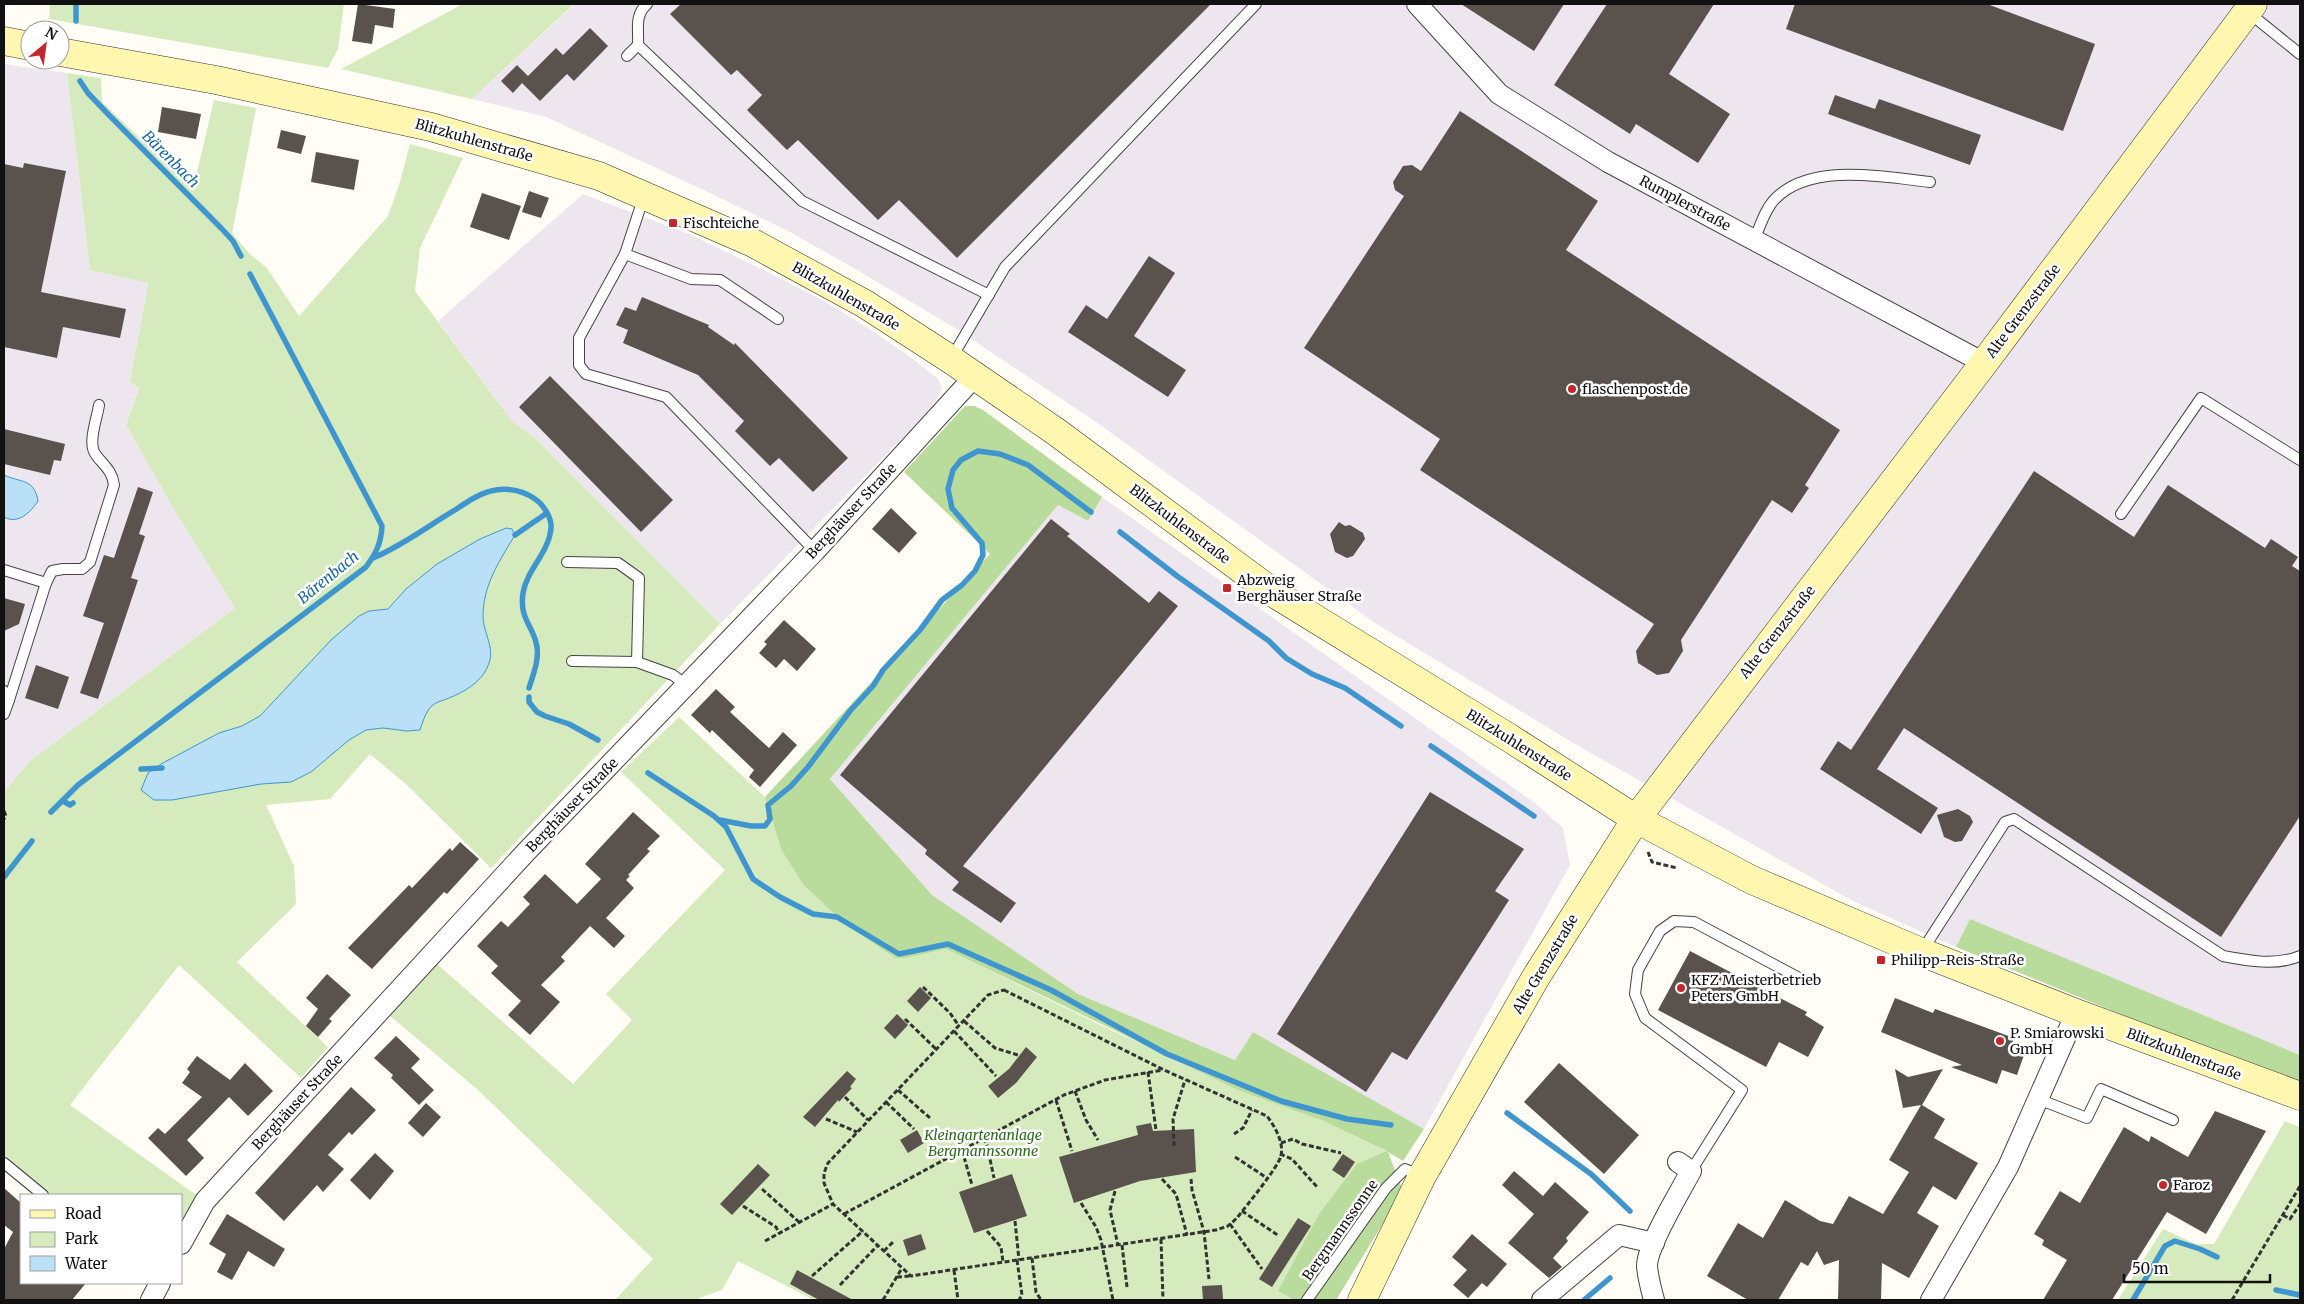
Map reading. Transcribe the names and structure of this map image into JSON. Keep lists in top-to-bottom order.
{
  "streets": {
    "main road": ["Blitzkuhlenstraße", "Alte Grenzstraße"],
    "street": ["Rumplerstraße", "Berghäuser Straße"],
    "lane": ["Bergmannssonne"]
  },
  "crossings": [
    ["Blitzkuhlenstraße", "Alte Grenzstraße"],
    ["Blitzkuhlenstraße", "Berghäuser Straße"],
    ["Rumplerstraße", "Alte Grenzstraße"],
    ["Alte Grenzstraße", "Bergmannssonne"]
  ],
  "water": ["Bärenbach"],
  "parks": ["Kleingartenanlage Bergmannssonne"],
  "places": {
    "transit": ["Fischteiche", "Abzweig Berghäuser Straße", "Philipp-Reis-Straße"],
    "other": [
      "flaschenpost.de",
      "KFZ Meisterbetrieb Peters GmbH",
      "P. Smiarowski GmbH",
      "Faroz"
    ]
  },
  "legend": ["Road", "Park", "Water"],
  "scale_bar": "50 m",
  "north": "top right"
}
